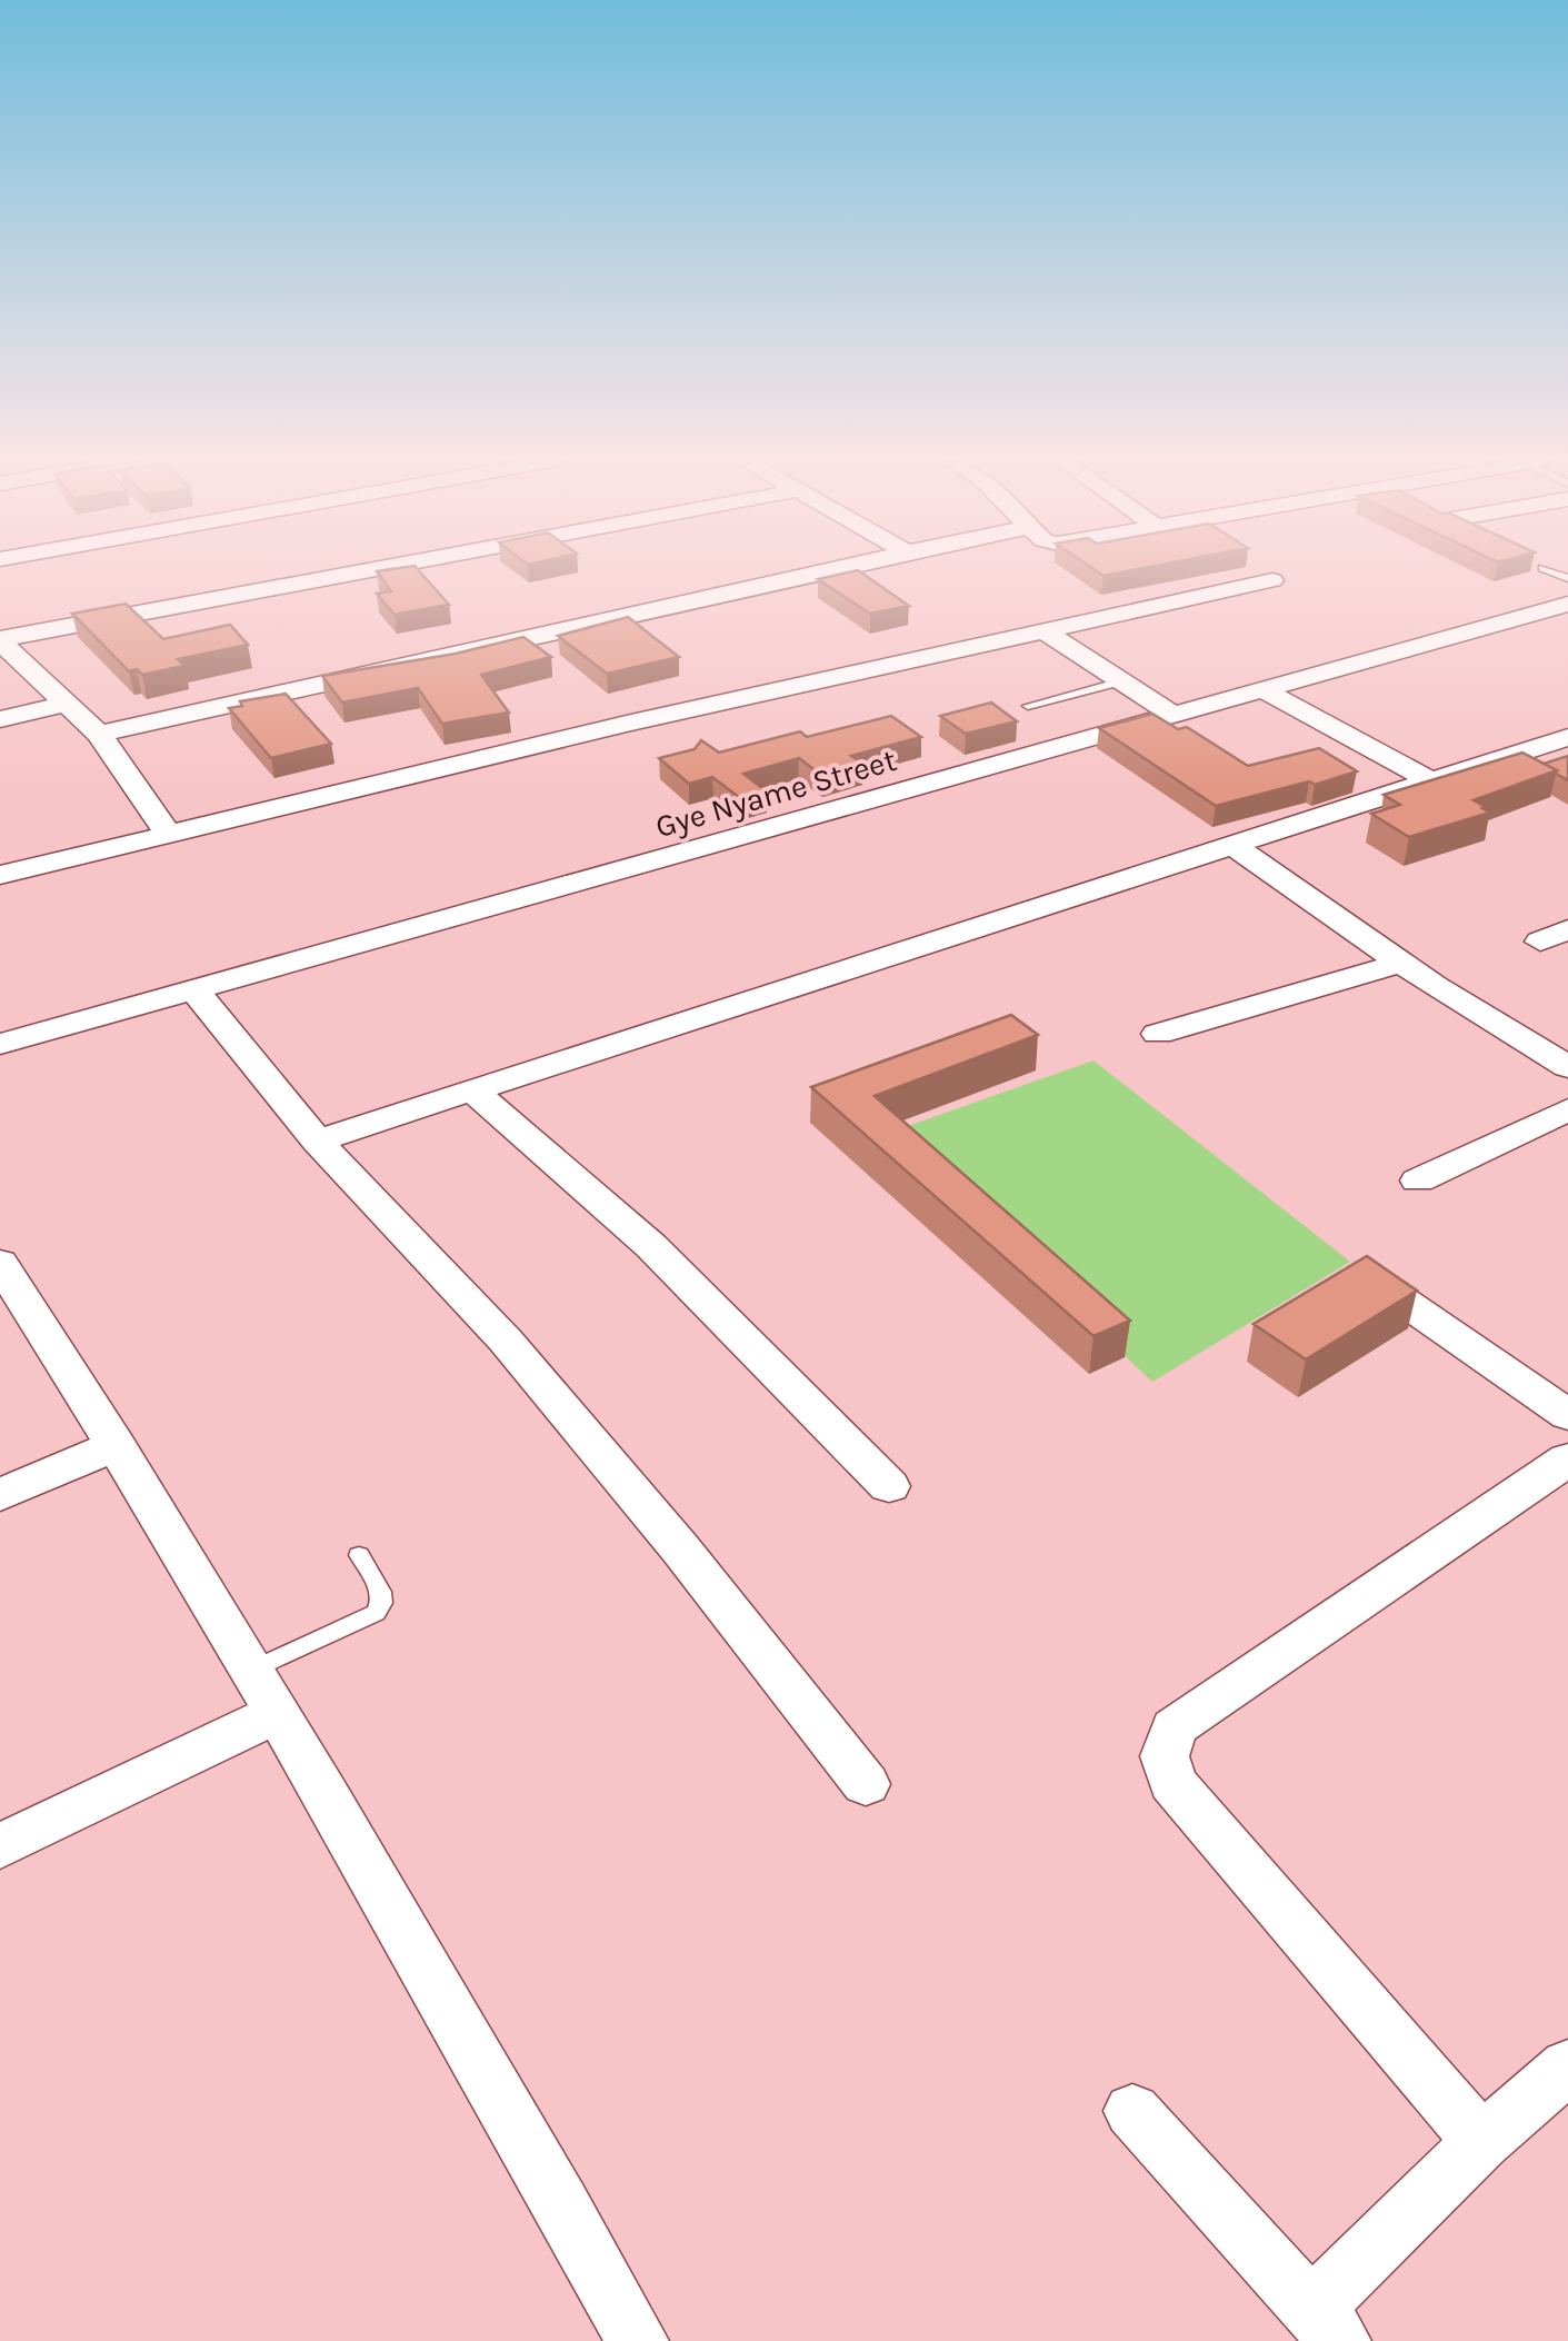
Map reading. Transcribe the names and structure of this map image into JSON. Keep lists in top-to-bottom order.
{
  "streets": {
    "street": ["Gye Nyame Street"]
  }
}
